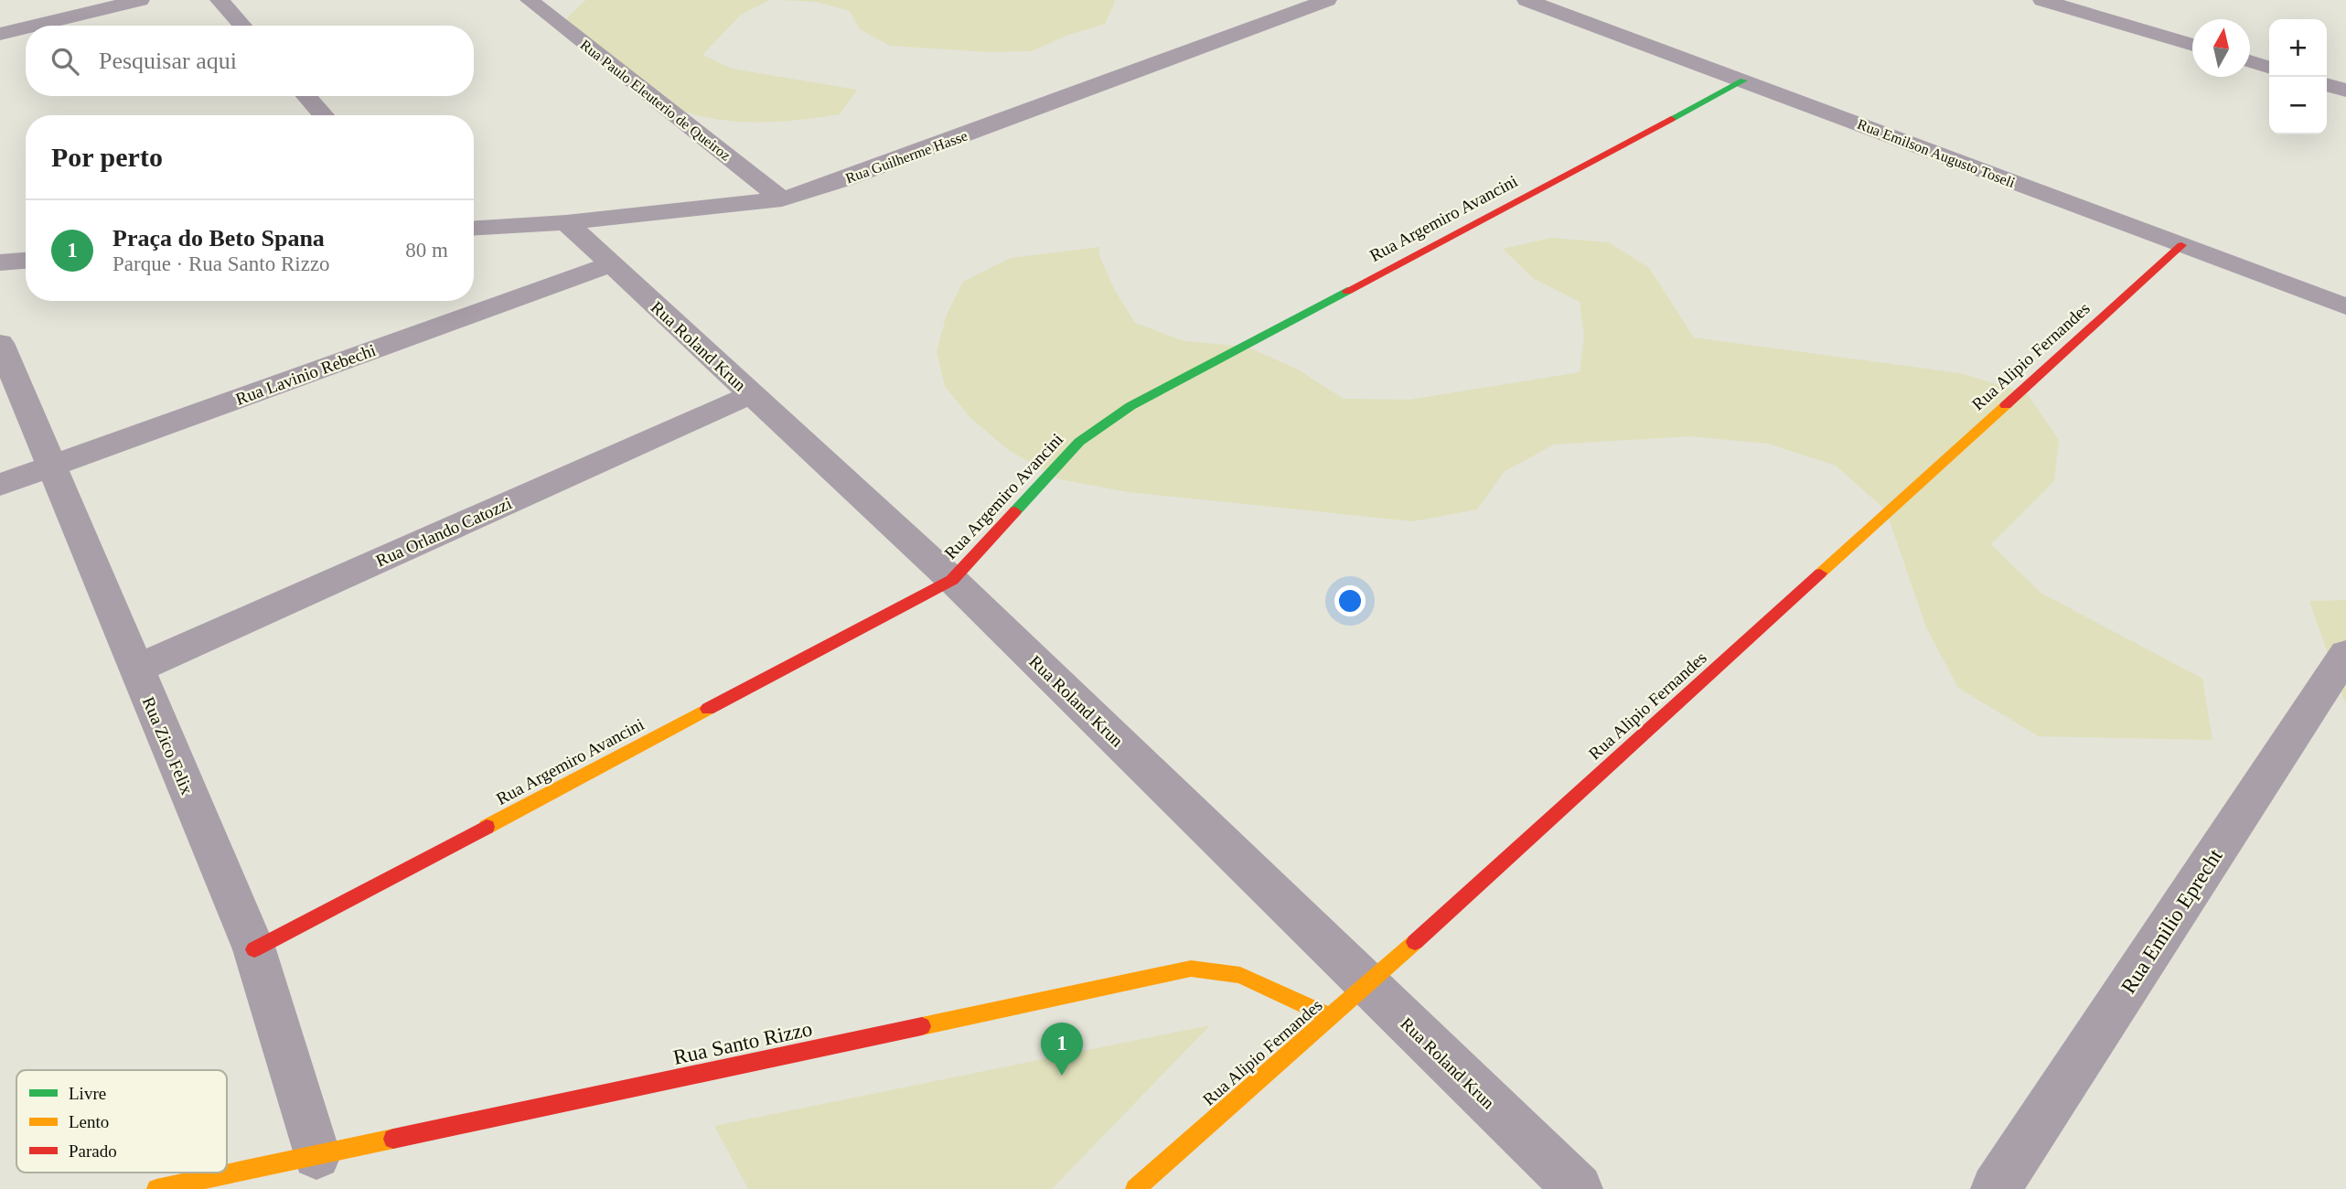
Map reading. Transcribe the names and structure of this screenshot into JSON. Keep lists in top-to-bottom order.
{
  "streets": {
    "street": [
      "Rua Paulo Eleuterio de Queiroz",
      "Rua Emilson Augusto Toseli",
      "Rua Guilherme Hasse",
      "Rua Argemiro Avancini",
      "Rua Roland Krun",
      "Rua Alipio Fernandes",
      "Rua Lavinio Rebechi",
      "Rua Orlando Catozzi",
      "Rua Zico Felix",
      "Rua Emilio Eprecht",
      "Rua Santo Rizzo"
    ]
  },
  "crossings": [
    ["Rua Paulo Eleuterio de Queiroz", "Rua Guilherme Hasse"],
    ["Rua Emilson Augusto Toseli", "Rua Argemiro Avancini"],
    ["Rua Emilson Augusto Toseli", "Rua Alipio Fernandes"],
    ["Rua Guilherme Hasse", "Rua Roland Krun"],
    ["Rua Argemiro Avancini", "Rua Roland Krun"],
    ["Rua Argemiro Avancini", "Rua Zico Felix"],
    ["Rua Roland Krun", "Rua Alipio Fernandes"],
    ["Rua Roland Krun", "Rua Lavinio Rebechi"],
    ["Rua Roland Krun", "Rua Orlando Catozzi"],
    ["Rua Alipio Fernandes", "Rua Santo Rizzo"],
    ["Rua Lavinio Rebechi", "Rua Zico Felix"],
    ["Rua Orlando Catozzi", "Rua Zico Felix"],
    ["Rua Zico Felix", "Rua Santo Rizzo"]
  ],
  "legend": ["Livre", "Lento", "Parado"],
  "north": "top",
  "page": {
    "map_buttons": ["+", "−"],
    "search": "Pesquisar aqui",
    "heading": "Por perto",
    "list": [
      {
        "mark": "1",
        "name": "Praça do Beto Spana",
        "note": "Parque · Rua Santo Rizzo",
        "value": "80 m"
      }
    ],
    "pins": "1"
  }
}
